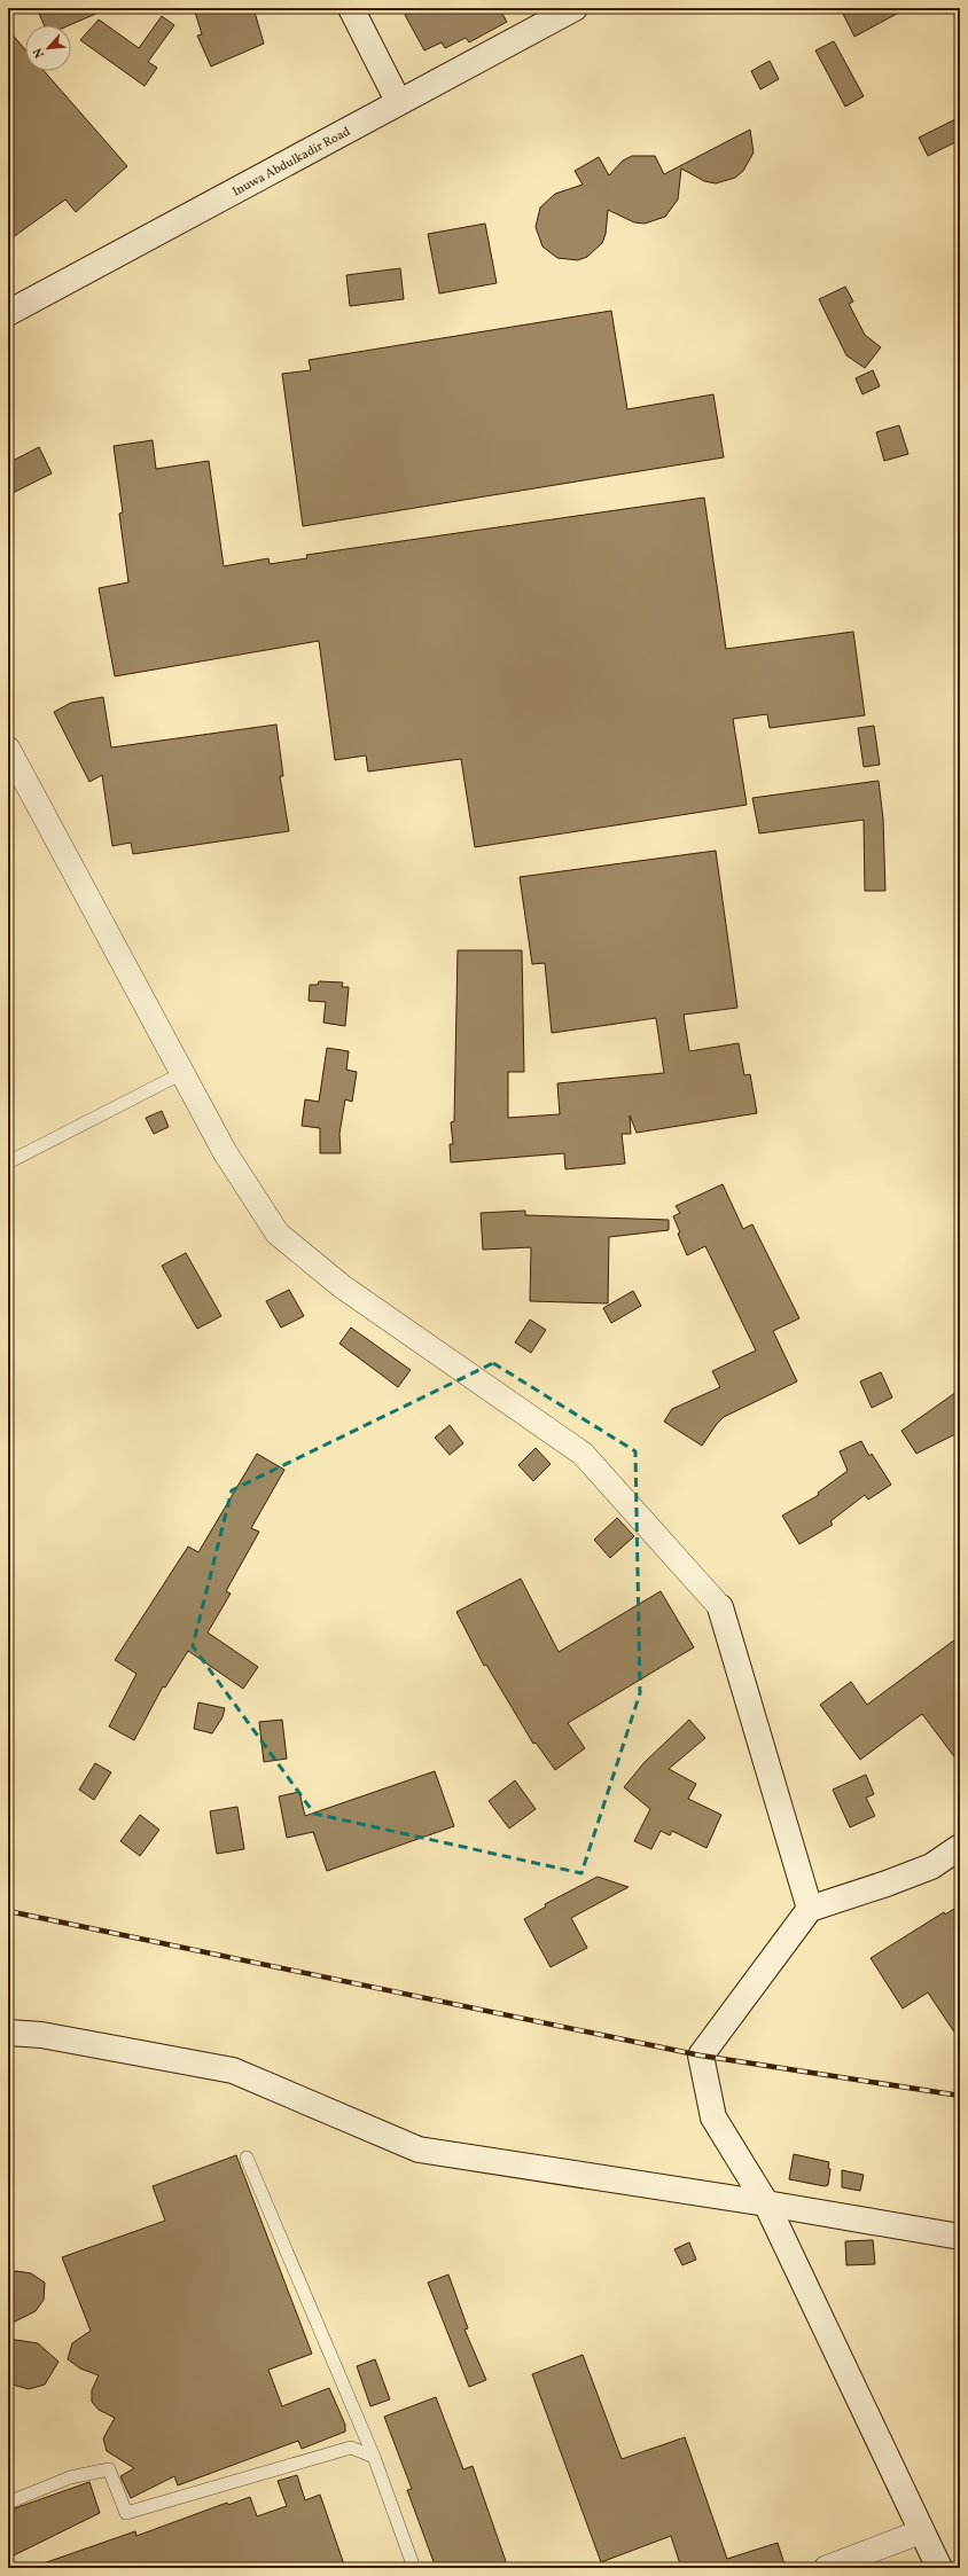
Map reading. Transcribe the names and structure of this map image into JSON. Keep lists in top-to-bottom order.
{
  "streets": {
    "street": ["Inuwa Abdulkadir Road"]
  },
  "north": "bottom left"
}
